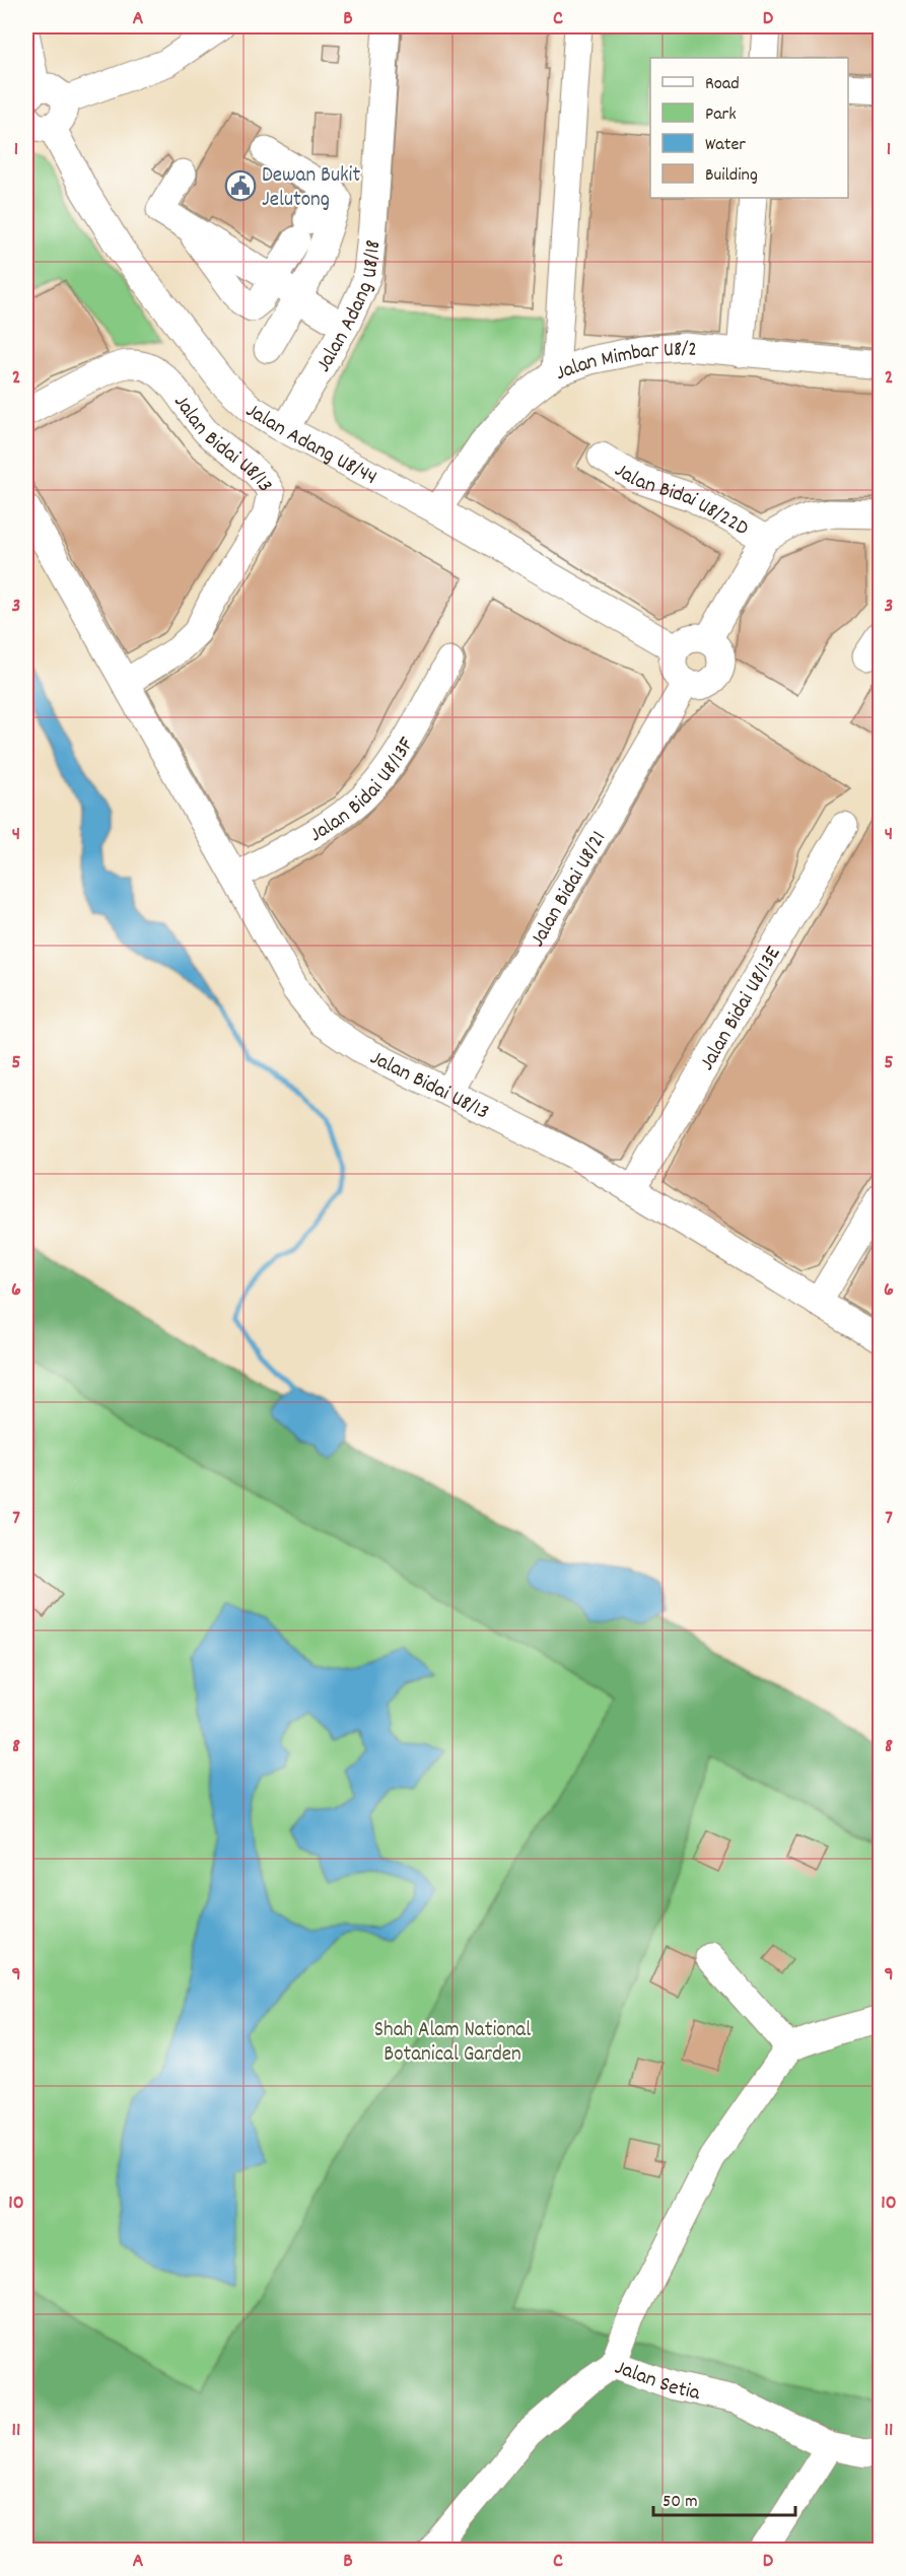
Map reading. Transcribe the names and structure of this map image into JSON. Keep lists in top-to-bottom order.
{
  "streets": {
    "street": [
      "Jalan Adang U8/18",
      "Jalan Mimbar U8/2",
      "Jalan Adang U8/44",
      "Jalan Bidai U8/13",
      "Jalan Bidai U8/22D",
      "Jalan Bidai U8/13F",
      "Jalan Bidai U8/21",
      "Jalan Bidai U8/13E",
      "Jalan Setia"
    ]
  },
  "crossings": [
    ["Jalan Adang U8/18", "Jalan Adang U8/44"],
    ["Jalan Mimbar U8/2", "Jalan Adang U8/44"],
    ["Jalan Adang U8/44", "Jalan Bidai U8/21"],
    ["Jalan Bidai U8/13", "Jalan Bidai U8/13F"],
    ["Jalan Bidai U8/13", "Jalan Bidai U8/21"],
    ["Jalan Bidai U8/13", "Jalan Bidai U8/13E"]
  ],
  "parks": ["Shah Alam National Botanical Garden"],
  "places": {
    "public building": ["Dewan Bukit Jelutong"]
  },
  "legend": [
    "Road",
    "Park",
    "Water",
    "Building"
  ],
  "scale_bar": "50 m",
  "grid": {
    "columns": [
      "A",
      "B",
      "C",
      "D"
    ],
    "rows": [
      "1",
      "2",
      "3",
      "4",
      "5",
      "6",
      "7",
      "8",
      "9",
      "10",
      "11"
    ]
  }
}
